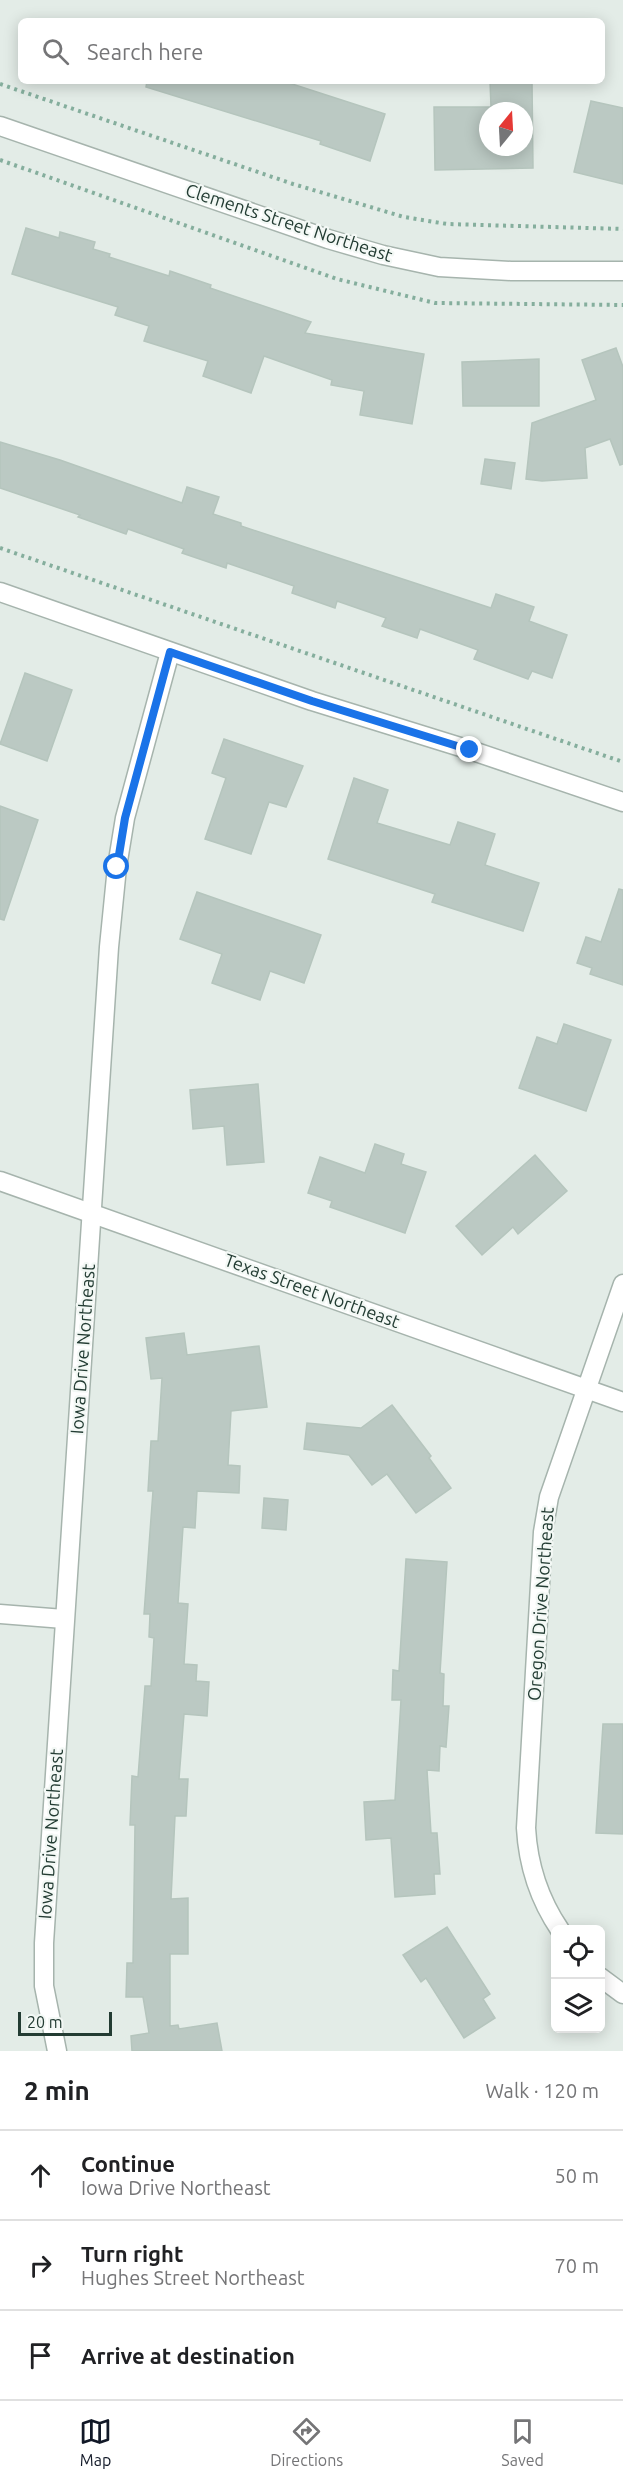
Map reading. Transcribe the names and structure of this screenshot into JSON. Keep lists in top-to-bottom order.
{
  "streets": {
    "street": [
      "Clements Street Northeast",
      "Texas Street Northeast",
      "Iowa Drive Northeast",
      "Oregon Drive Northeast"
    ]
  },
  "crossings": [
    ["Texas Street Northeast", "Iowa Drive Northeast"],
    ["Texas Street Northeast", "Oregon Drive Northeast"]
  ],
  "scale_bar": "20 m",
  "north": "top",
  "page": {
    "search": "Search here",
    "scale": "20 m",
    "heading": ["2 min", "Walk · 120 m"],
    "list": [
      ["Continue", "Iowa Drive Northeast", "50 m"],
      ["Turn right", "Hughes Street Northeast", "70 m"],
      "Arrive at destination"
    ],
    "nav": ["Map", "Directions", "Saved"]
  }
}
